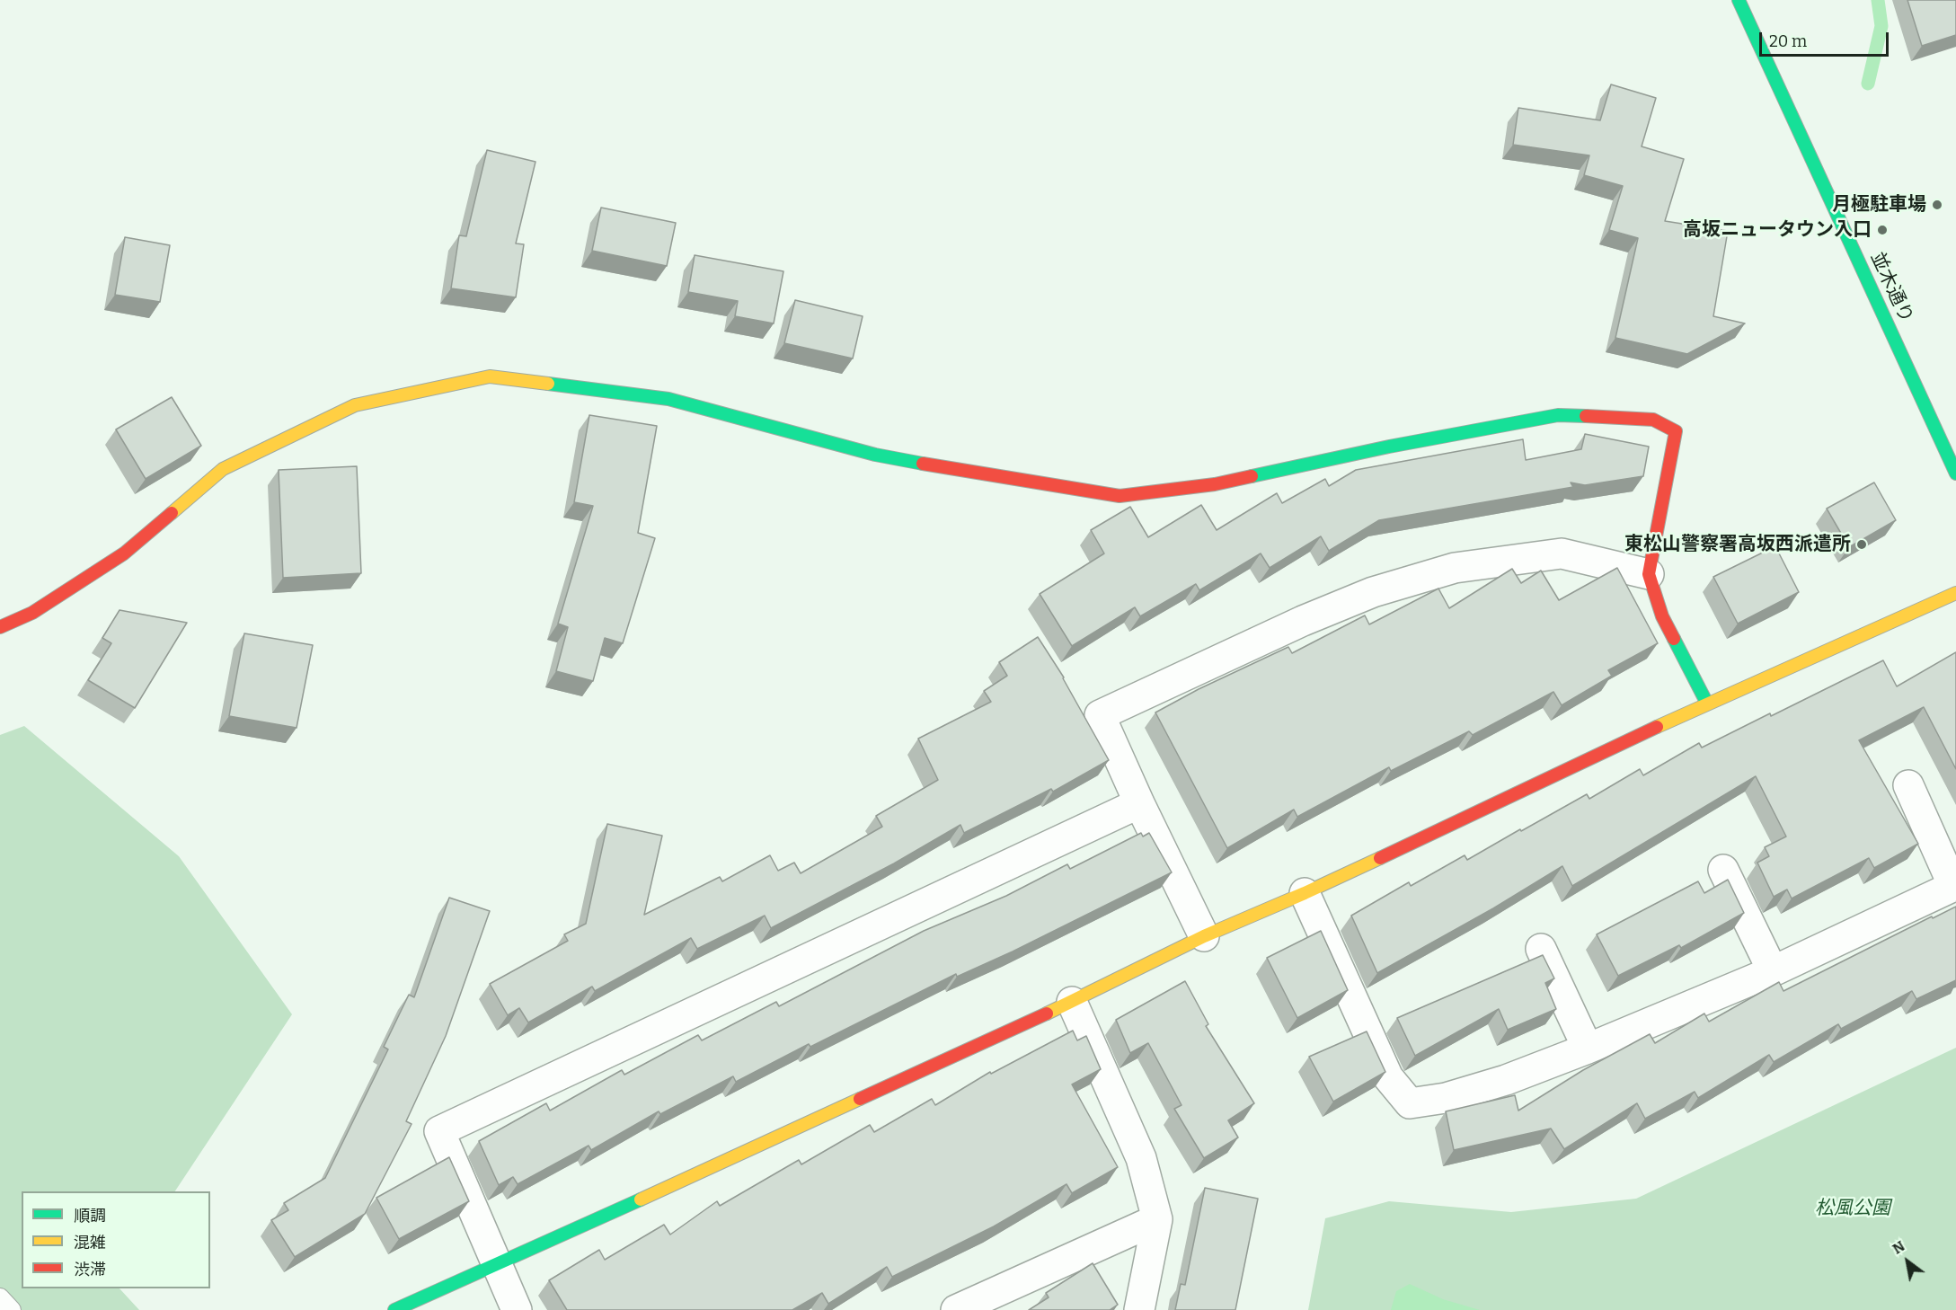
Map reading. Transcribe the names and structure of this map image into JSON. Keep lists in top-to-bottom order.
{
  "streets": {
    "street": ["並木通り"]
  },
  "parks": ["松風公園"],
  "places": ["月極駐車場", "高坂ニュータウン入口", "東松山警察署高坂西派遣所"],
  "legend": ["順調", "混雑", "渋滞"],
  "scale_bar": "20 m",
  "north": "top left"
}
